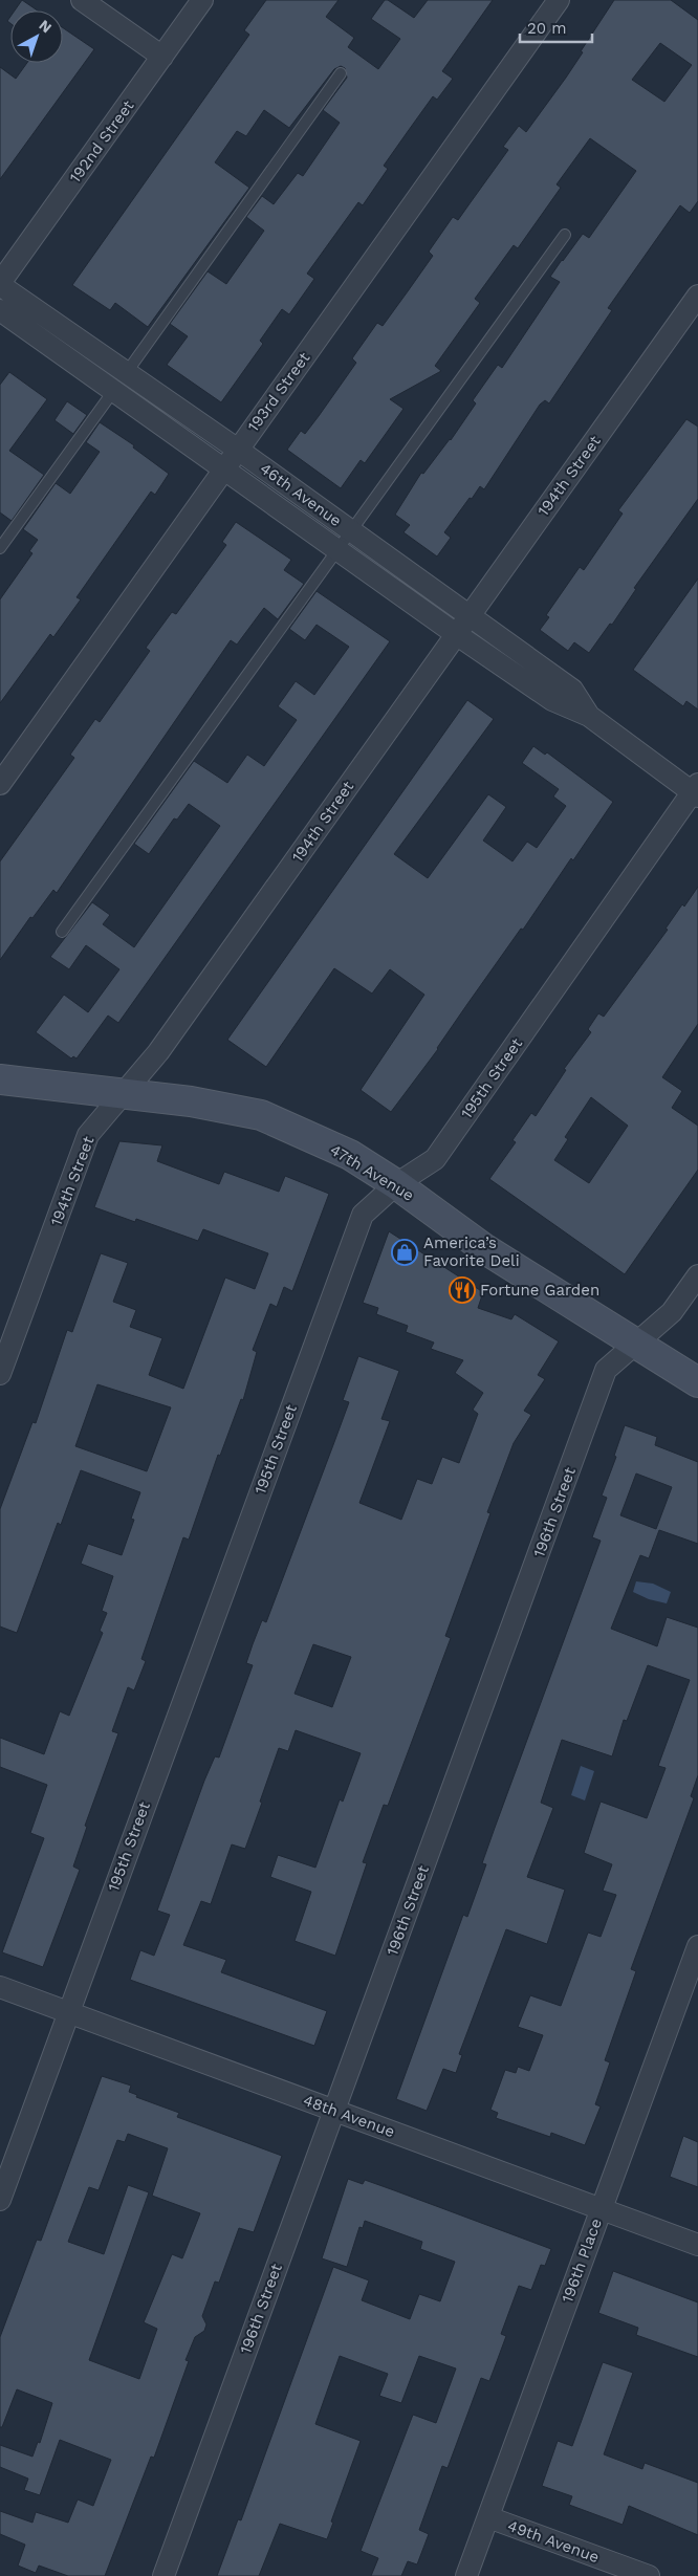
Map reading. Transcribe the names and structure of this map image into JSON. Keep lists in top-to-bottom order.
{
  "streets": {
    "street": [
      "192nd Street",
      "193rd Street",
      "194th Street",
      "46th Avenue",
      "195th Street",
      "47th Avenue",
      "196th Street",
      "48th Avenue",
      "196th Place",
      "49th Avenue"
    ]
  },
  "crossings": [
    ["192nd Street", "46th Avenue"],
    ["193rd Street", "46th Avenue"],
    ["194th Street", "46th Avenue"],
    ["194th Street", "47th Avenue"],
    ["46th Avenue", "195th Street"],
    ["195th Street", "47th Avenue"],
    ["195th Street", "48th Avenue"],
    ["47th Avenue", "196th Street"],
    ["196th Street", "48th Avenue"],
    ["48th Avenue", "196th Place"],
    ["196th Place", "49th Avenue"]
  ],
  "places": {
    "shop": ["America’s Favorite Deli"],
    "restaurant": ["Fortune Garden"]
  },
  "scale_bar": "20 m",
  "north": "top right"
}
